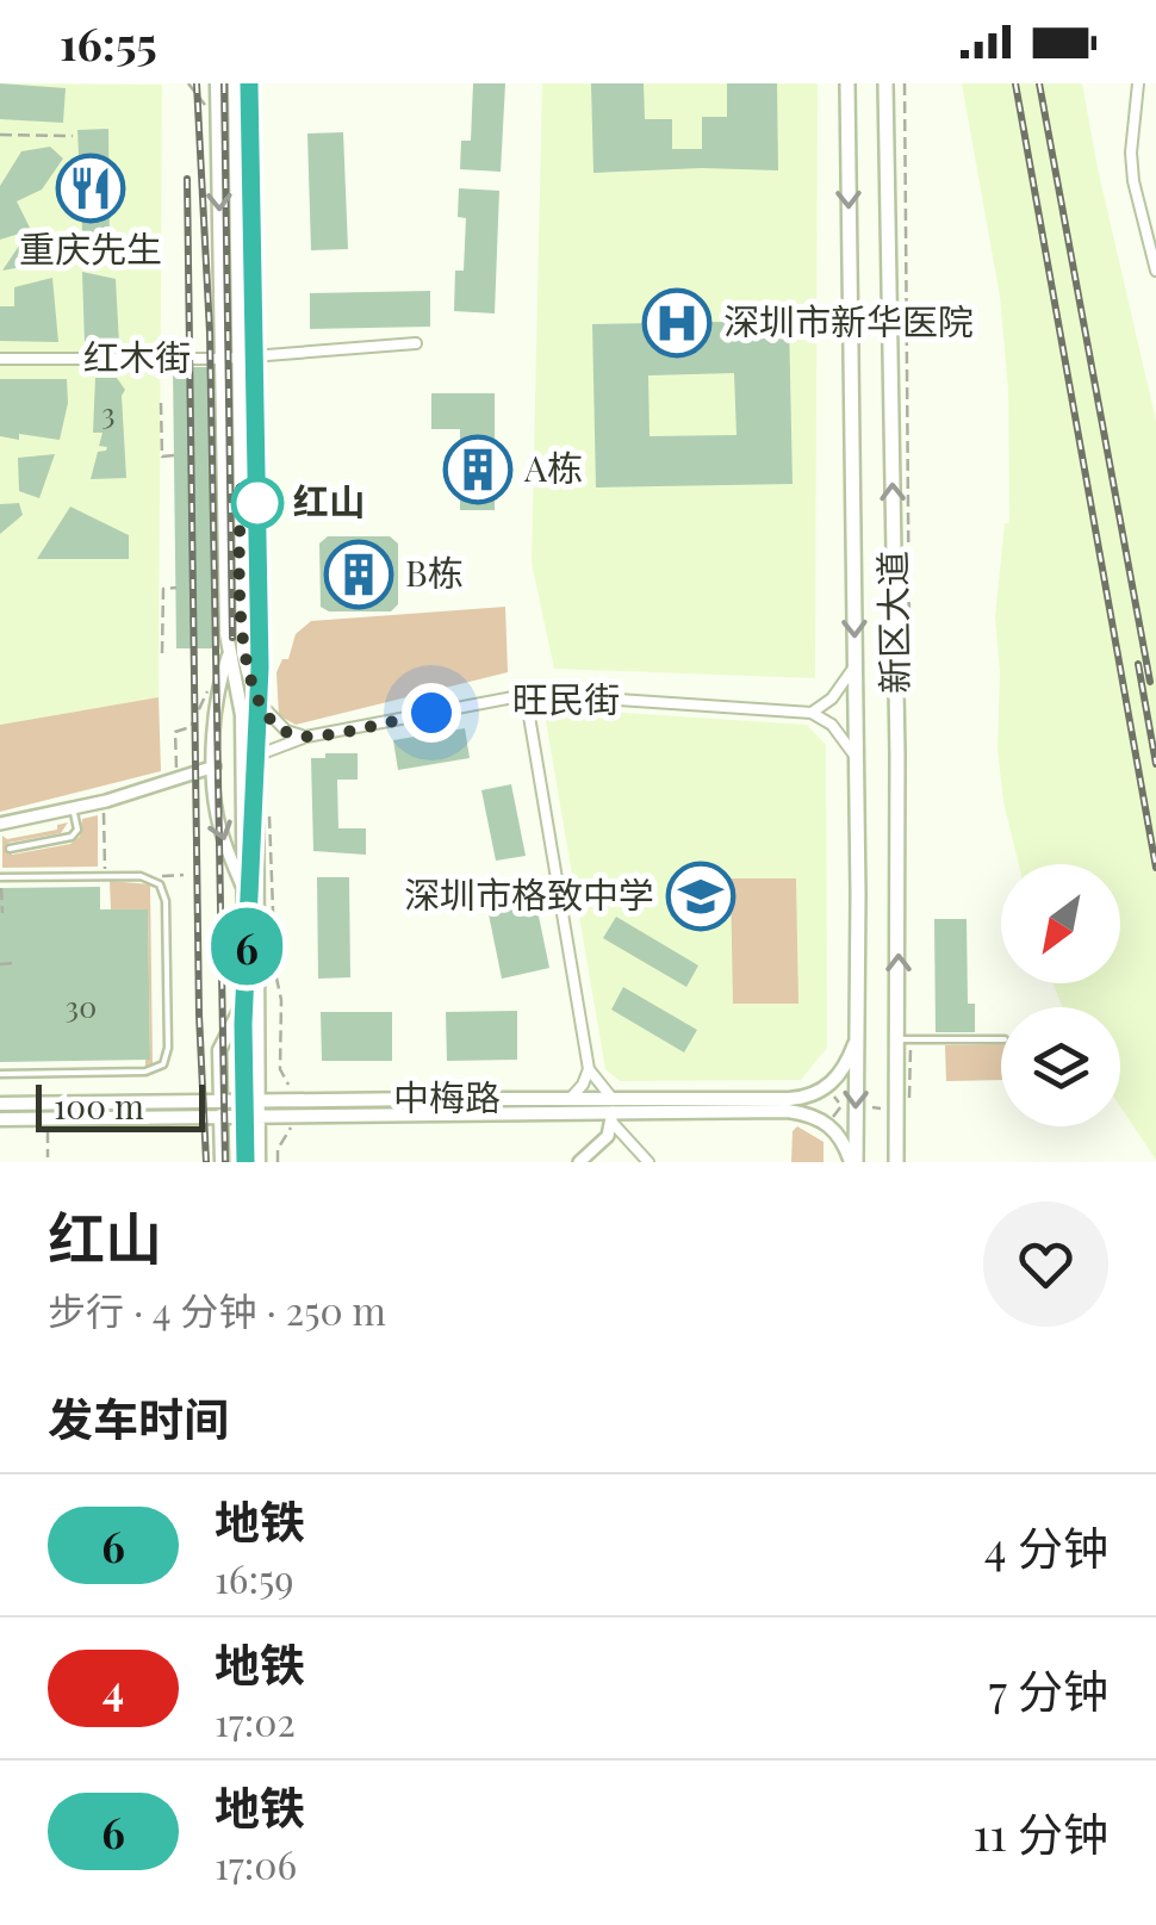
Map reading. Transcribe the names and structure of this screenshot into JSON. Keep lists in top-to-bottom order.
{
  "streets": {
    "main road": ["新区大道", "中梅路"],
    "street": ["红木街", "旺民街"]
  },
  "crossings": [
    ["新区大道", "中梅路"]
  ],
  "places": {
    "restaurant": ["重庆先生"],
    "hospital": ["深圳市新华医院"],
    "building": ["A栋", "B栋"],
    "other": ["红山"],
    "school or university": ["深圳市格致中学"]
  },
  "lines": ["metro line 6"],
  "house_numbers": ["3", "30"],
  "scale_bar": "100 m",
  "north": "bottom left",
  "page": {
    "status": "16:55",
    "on_map": "6",
    "scale": "100 m",
    "heading": [
      ["红山", "步行 · 4 分钟 · 250 m"],
      "发车时间"
    ],
    "list": [
      {
        "mark": "6",
        "name": "地铁",
        "note": "16:59",
        "value": "4 分钟"
      },
      {
        "mark": "4",
        "name": "地铁",
        "note": "17:02",
        "value": "7 分钟"
      },
      {
        "mark": "6",
        "name": "地铁",
        "note": "17:06",
        "value": "11 分钟"
      }
    ]
  }
}
